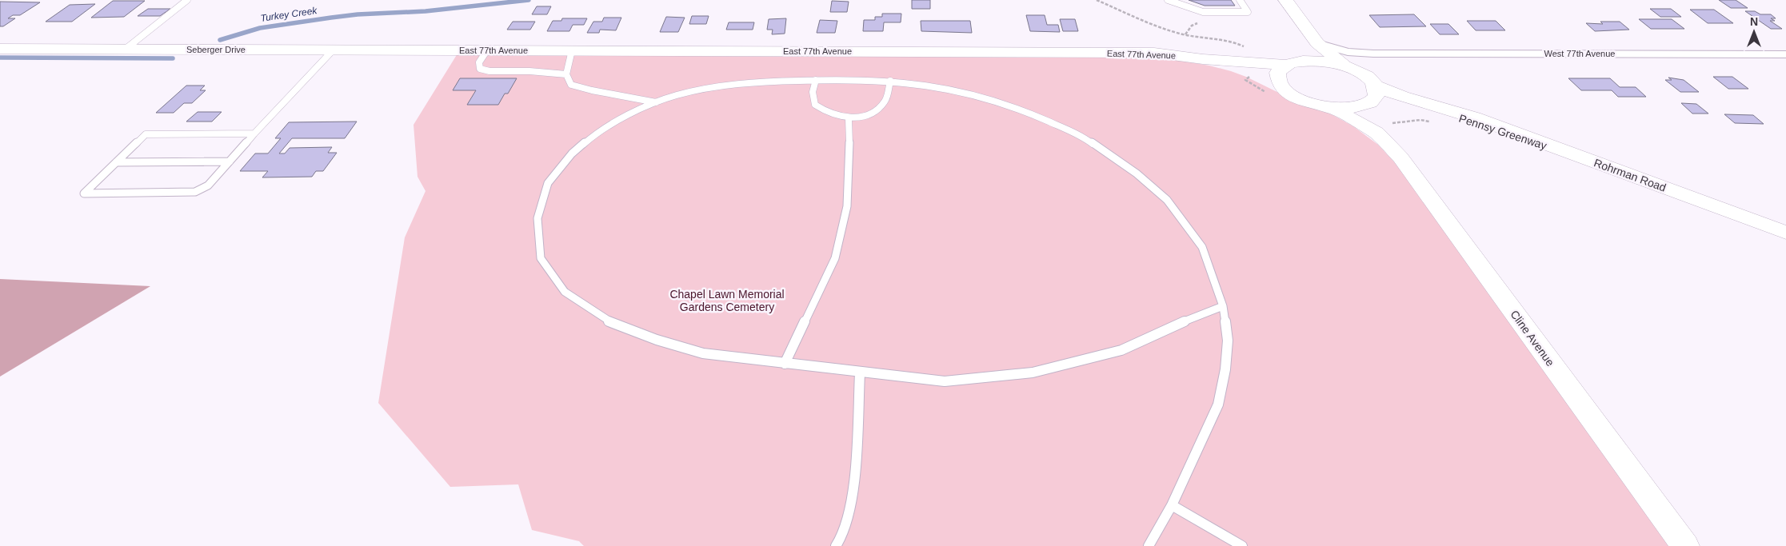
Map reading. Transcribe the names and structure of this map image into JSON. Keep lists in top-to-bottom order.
{
  "streets": {
    "street": [
      "Seberger Drive",
      "East 77th Avenue",
      "West 77th Avenue",
      "Rohrman Road",
      "Cline Avenue"
    ]
  },
  "crossings": [
    ["Seberger Drive", "East 77th Avenue"],
    ["Rohrman Road", "Cline Avenue"]
  ],
  "water": ["Turkey Creek"],
  "parks": ["Chapel Lawn Memorial Gardens Cemetery"],
  "north": "top"
}
